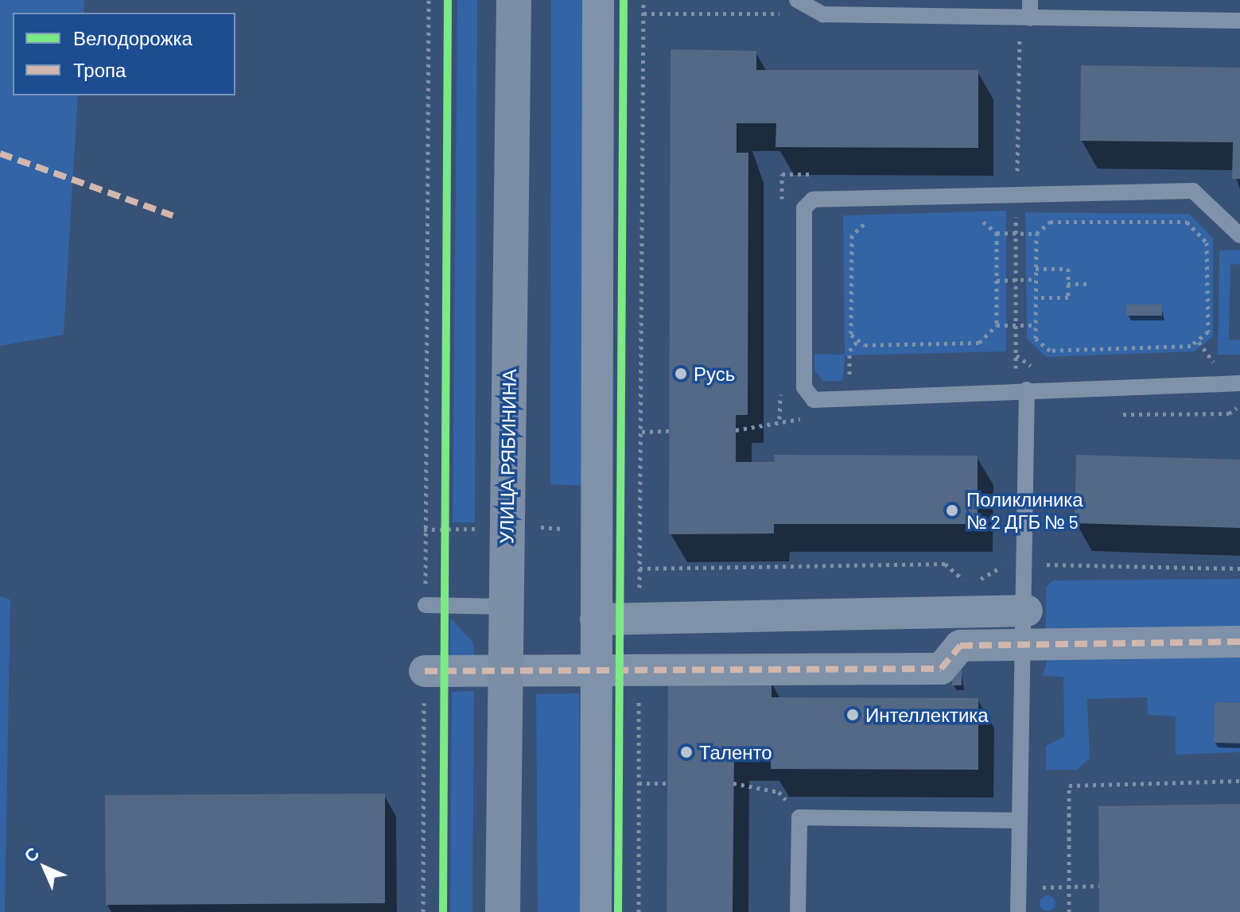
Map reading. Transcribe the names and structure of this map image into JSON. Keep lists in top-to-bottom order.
{
  "streets": {
    "street": ["УЛИЦА РЯБИНИНА"]
  },
  "places": [
    "Русь",
    "Поликлиника № 2 ДГБ № 5",
    "Интеллектика",
    "Таленто"
  ],
  "legend": ["Велодорожка", "Тропа"],
  "north": "top left"
}
